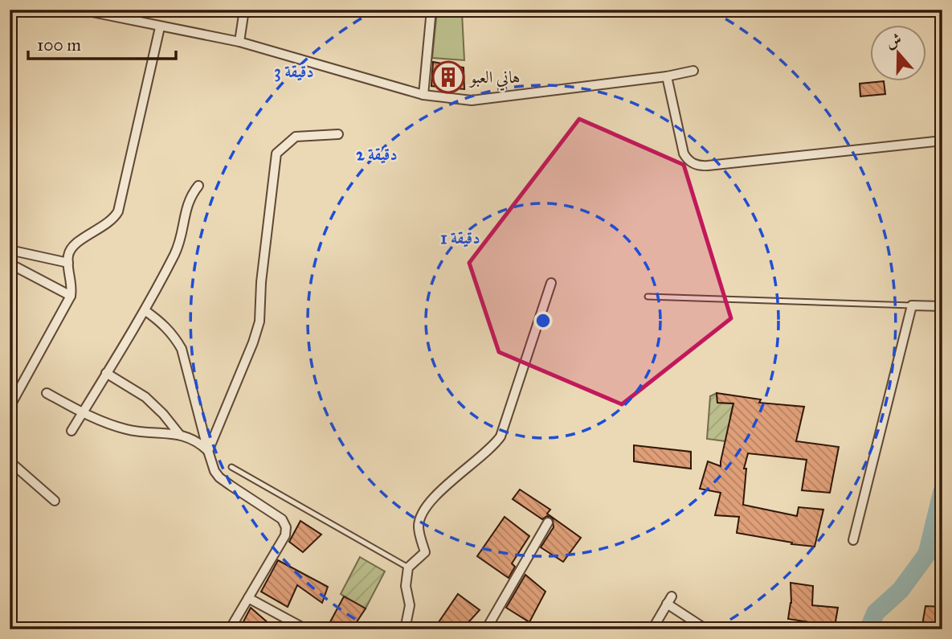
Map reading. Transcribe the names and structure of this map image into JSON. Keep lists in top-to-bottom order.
{
  "places": {
    "building": ["هاني العبو"]
  },
  "scale_bar": "100 m",
  "north": "top",
  "rings": ["3 دقيقة", "2 دقيقة", "1 دقيقة"]
}
